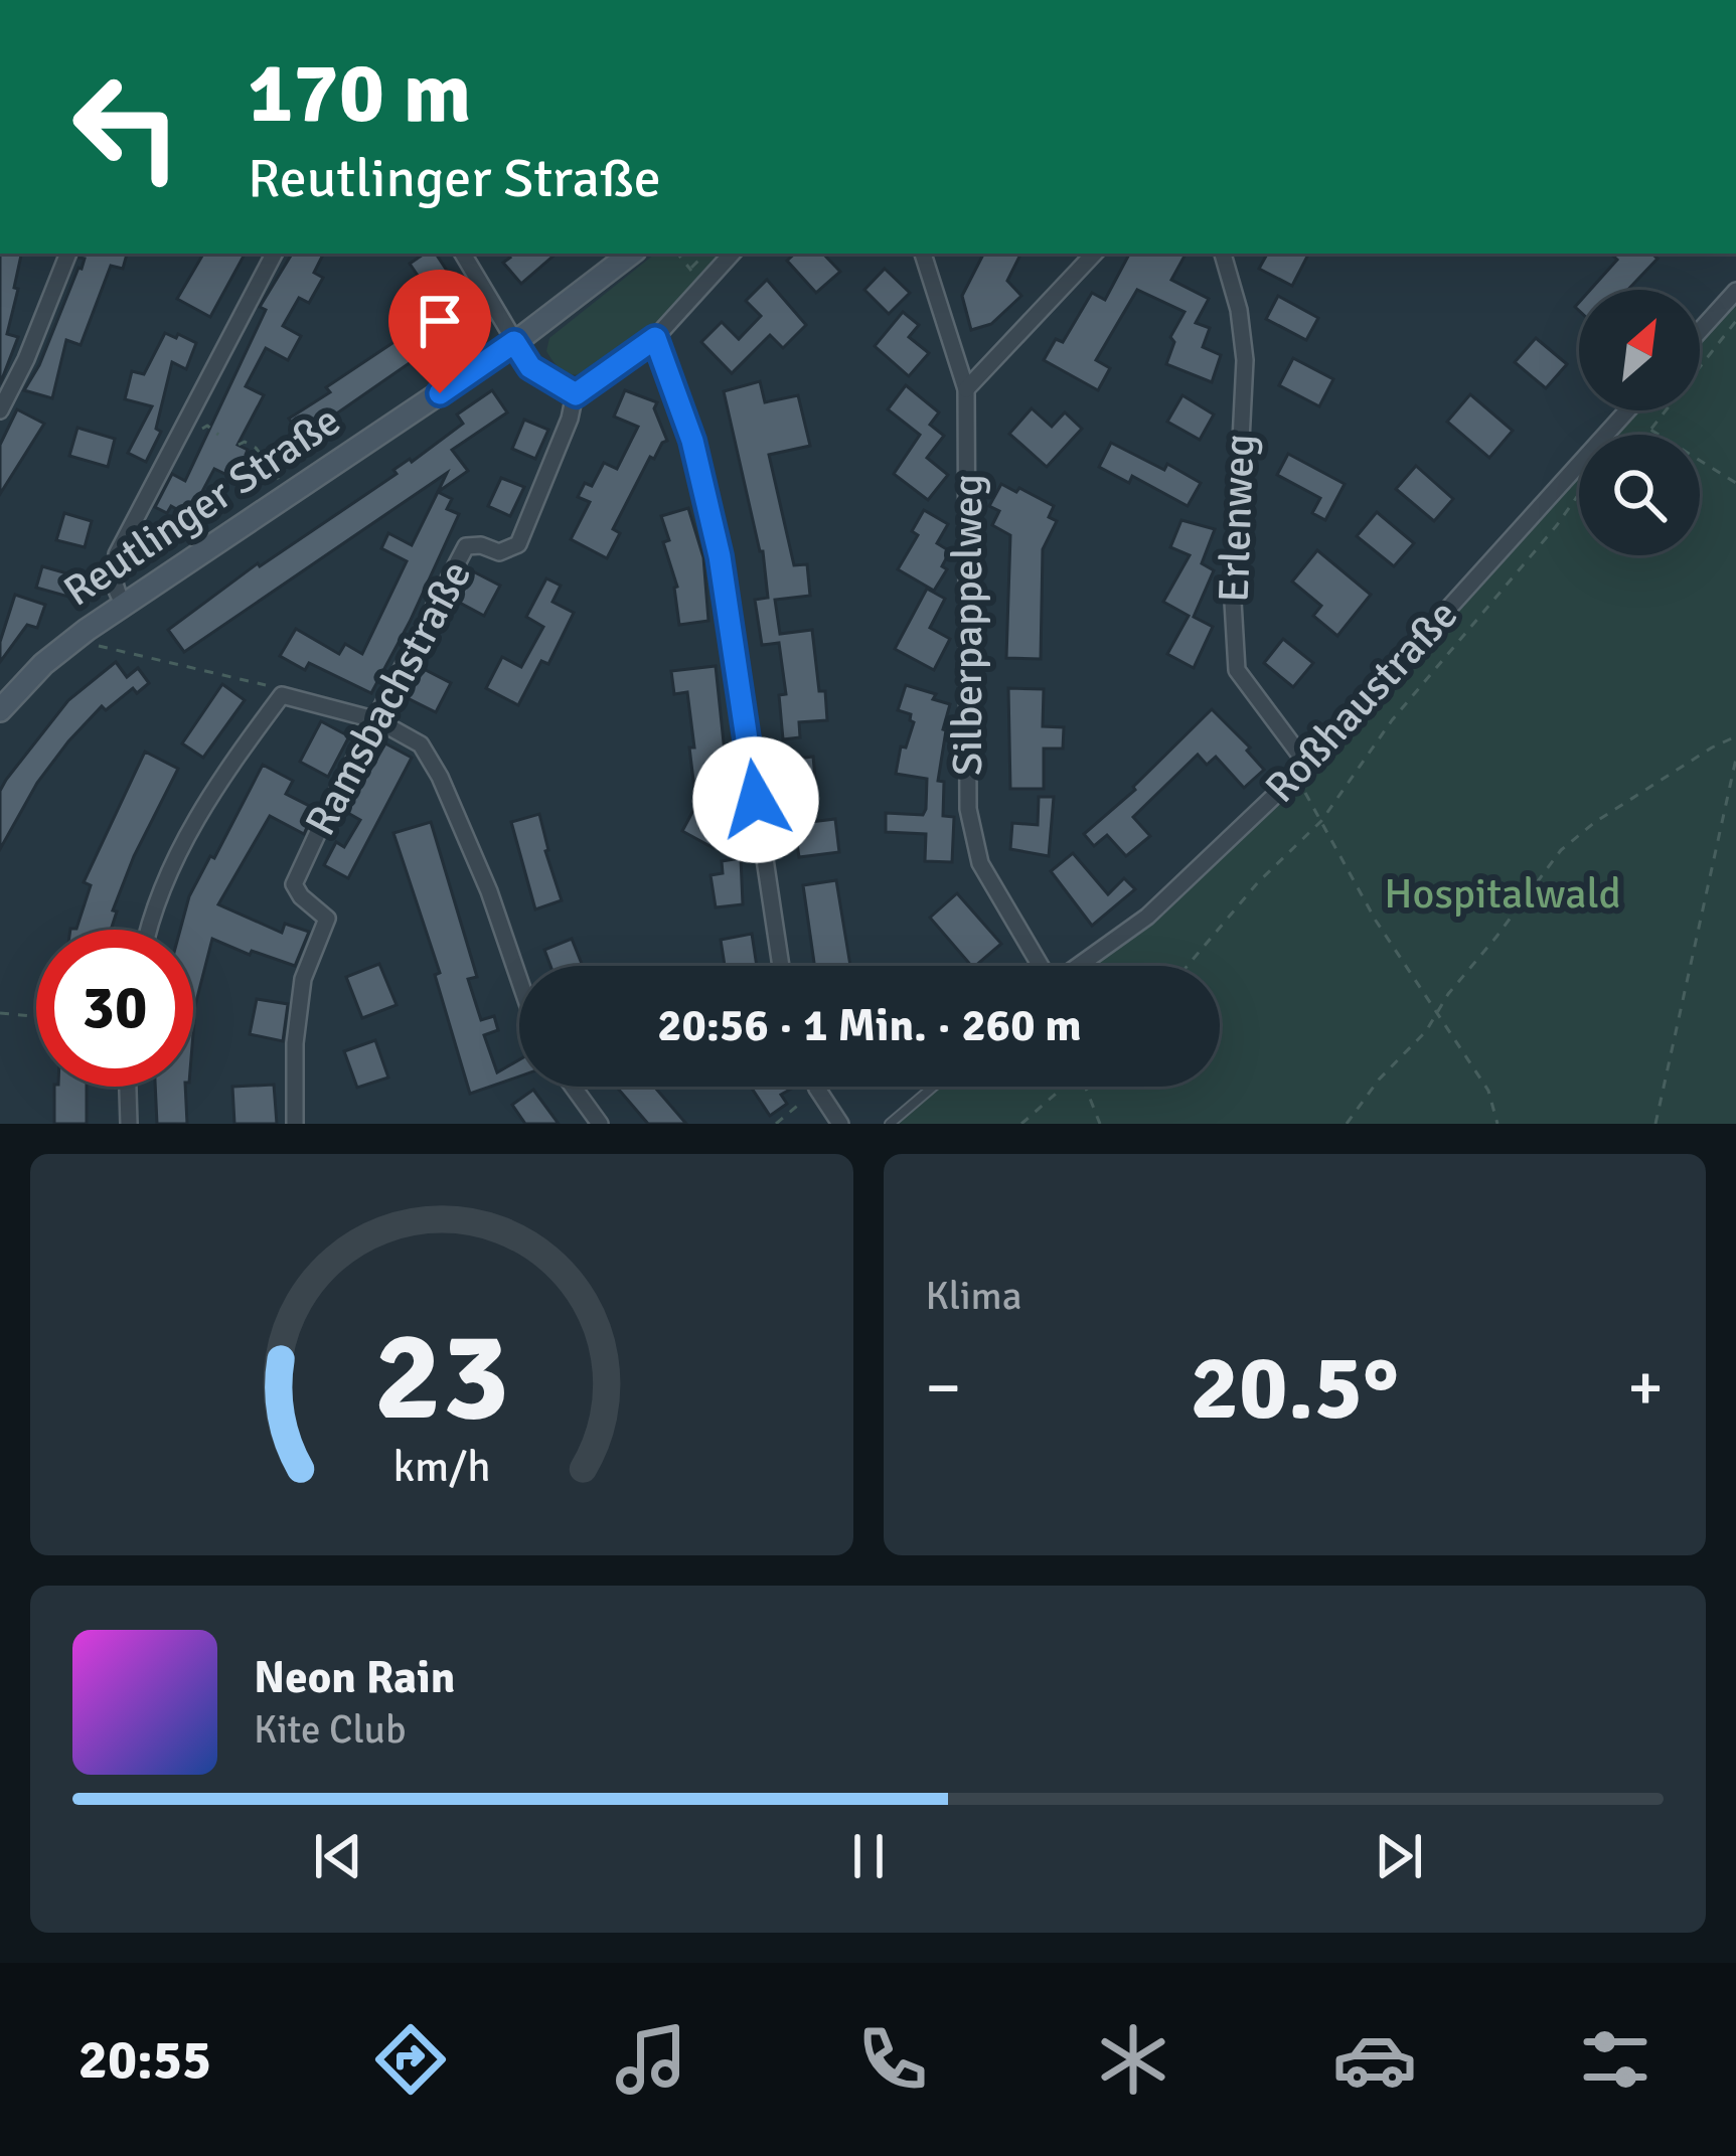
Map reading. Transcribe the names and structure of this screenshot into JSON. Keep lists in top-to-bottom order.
{
  "streets": {
    "street": [
      "Reutlinger Straße",
      "Erlenweg",
      "Silberpappelweg",
      "Ramsbachstraße",
      "Roßhaustraße"
    ]
  },
  "crossings": [
    ["Erlenweg", "Roßhaustraße"]
  ],
  "parks": ["Hospitalwald"],
  "north": "top right",
  "page": {
    "turn": ["170 m", "Reutlinger Straße"],
    "limit": "30",
    "trip": "20:56 · 1 Min. · 260 m",
    "tile": "Klima",
    "heat": ["−", "20.5°", "+"],
    "song": ["Neon Rain", "Kite Club"],
    "tabs": "20:55",
    "gauge": ["23", "km/h"]
  }
}
